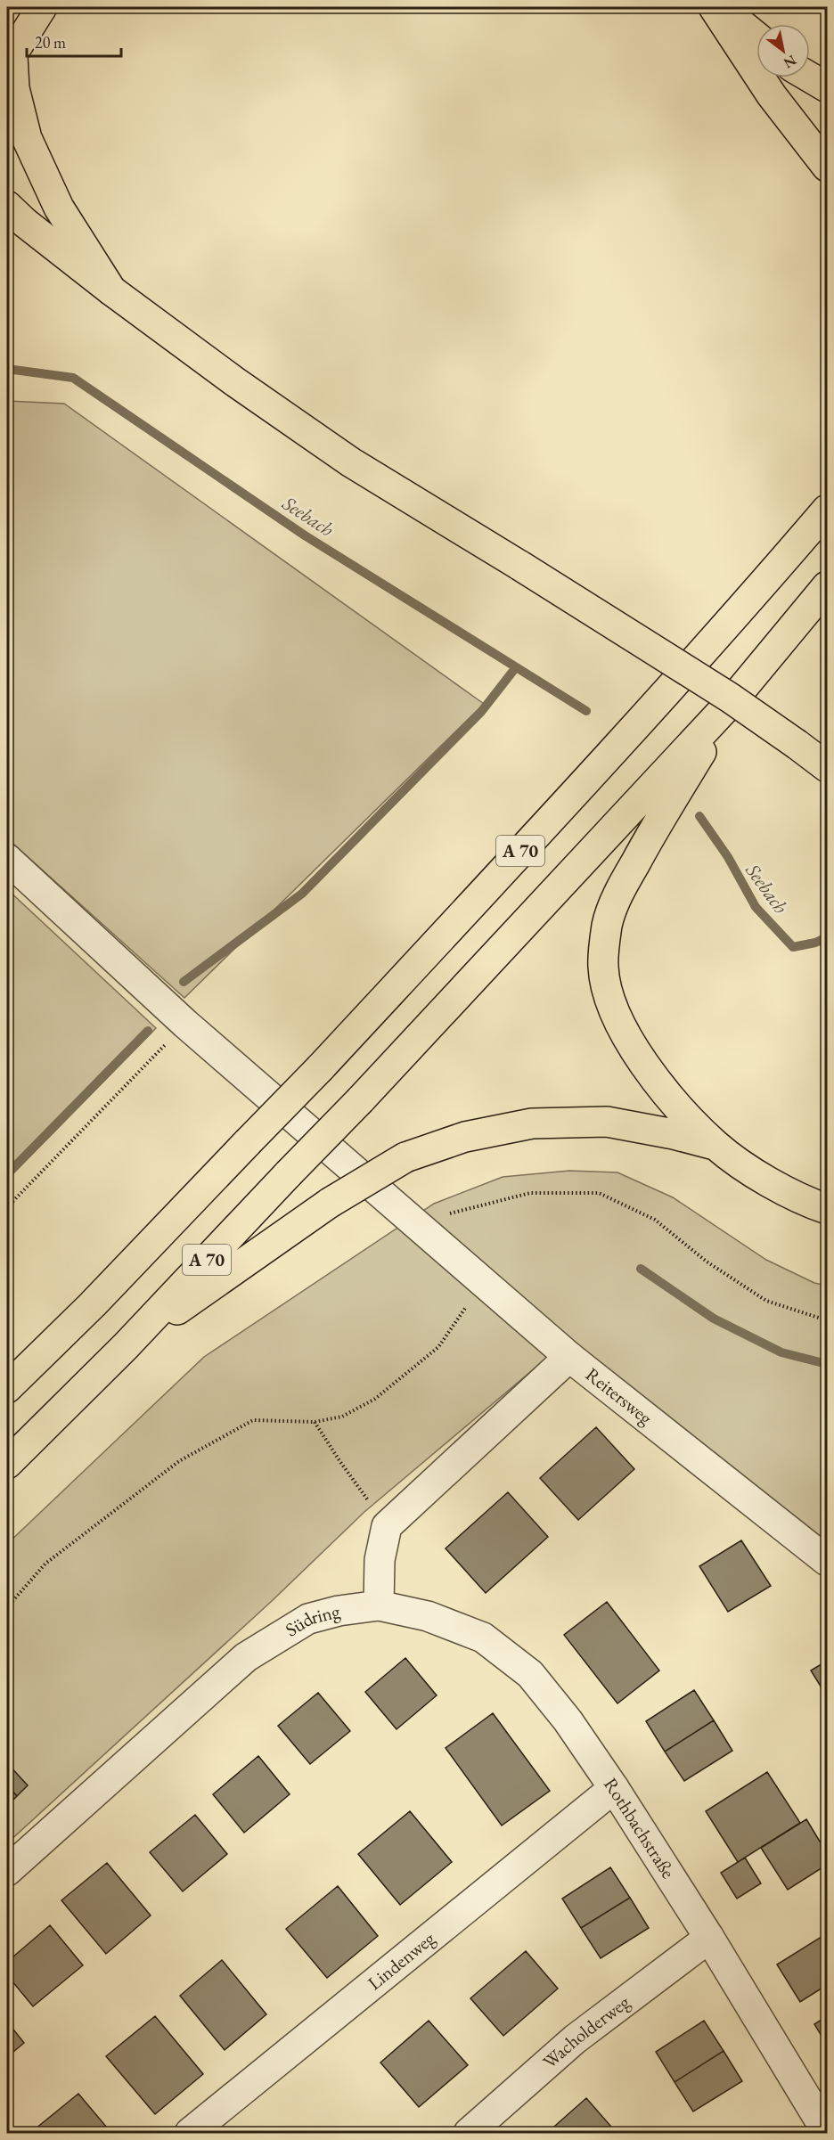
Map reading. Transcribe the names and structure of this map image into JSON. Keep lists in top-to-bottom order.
{
  "streets": {
    "main road": ["A 70"],
    "street": [
      "Reitersweg",
      "Südring",
      "Rothbachstraße",
      "Lindenweg",
      "Wacholderweg"
    ]
  },
  "crossings": [
    ["Südring", "Rothbachstraße"],
    ["Rothbachstraße", "Lindenweg"],
    ["Rothbachstraße", "Wacholderweg"]
  ],
  "water": ["Seebach"],
  "scale_bar": "20 m",
  "north": "bottom right"
}
